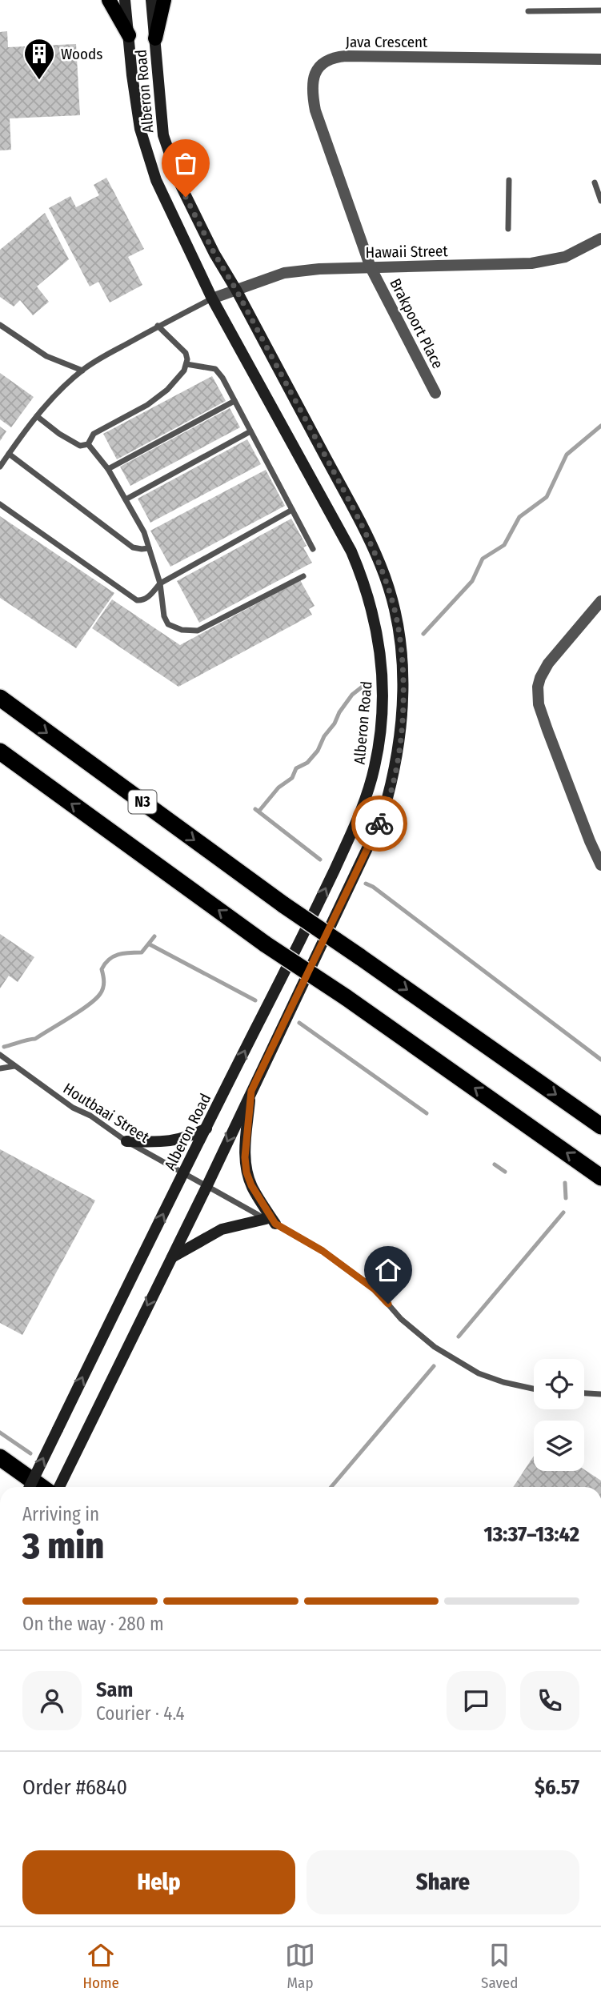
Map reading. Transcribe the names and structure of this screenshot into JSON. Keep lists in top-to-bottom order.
{
  "streets": {
    "highway": ["N3"],
    "main road": ["Alberon Road"],
    "street": ["Java Crescent", "Hawaii Street", "Brakpoort Place"],
    "lane": ["Houtbaai Street"]
  },
  "crossings": [
    ["Java Crescent", "Hawaii Street"],
    ["Java Crescent", "Brakpoort Place"],
    ["Alberon Road", "Hawaii Street"],
    ["Alberon Road", "Houtbaai Street"],
    ["Hawaii Street", "Brakpoort Place"]
  ],
  "places": {
    "building": ["Woods"]
  },
  "page": {
    "heading": ["3 min", "Arriving in", "13:37–13:42"],
    "panel": [
      "Sam",
      "Courier · 4.4",
      "Order #6840",
      "$6.57"
    ],
    "bar": "On the way · 280 m",
    "buttons": ["Help", "Share"],
    "tabs": ["Home", "Map", "Saved"]
  }
}
